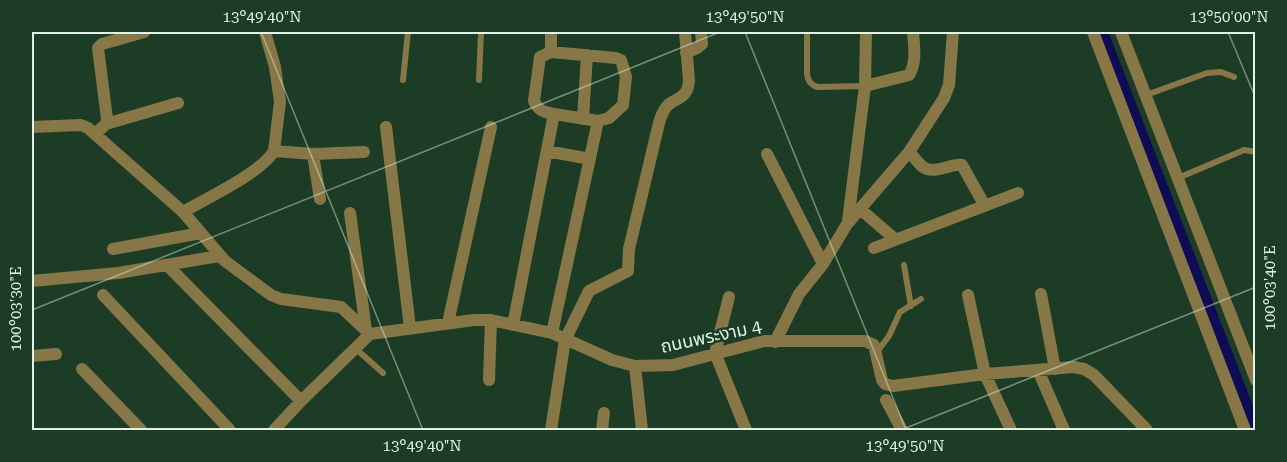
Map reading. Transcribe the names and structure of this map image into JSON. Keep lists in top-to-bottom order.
{
  "streets": {
    "street": ["ถนนพระงาม 4"]
  },
  "coordinates": [
    "13°49'40\"N",
    "13°49'50\"N",
    "13°50'00\"N",
    "100°03'40\"E",
    "100°03'30\"E"
  ]
}
